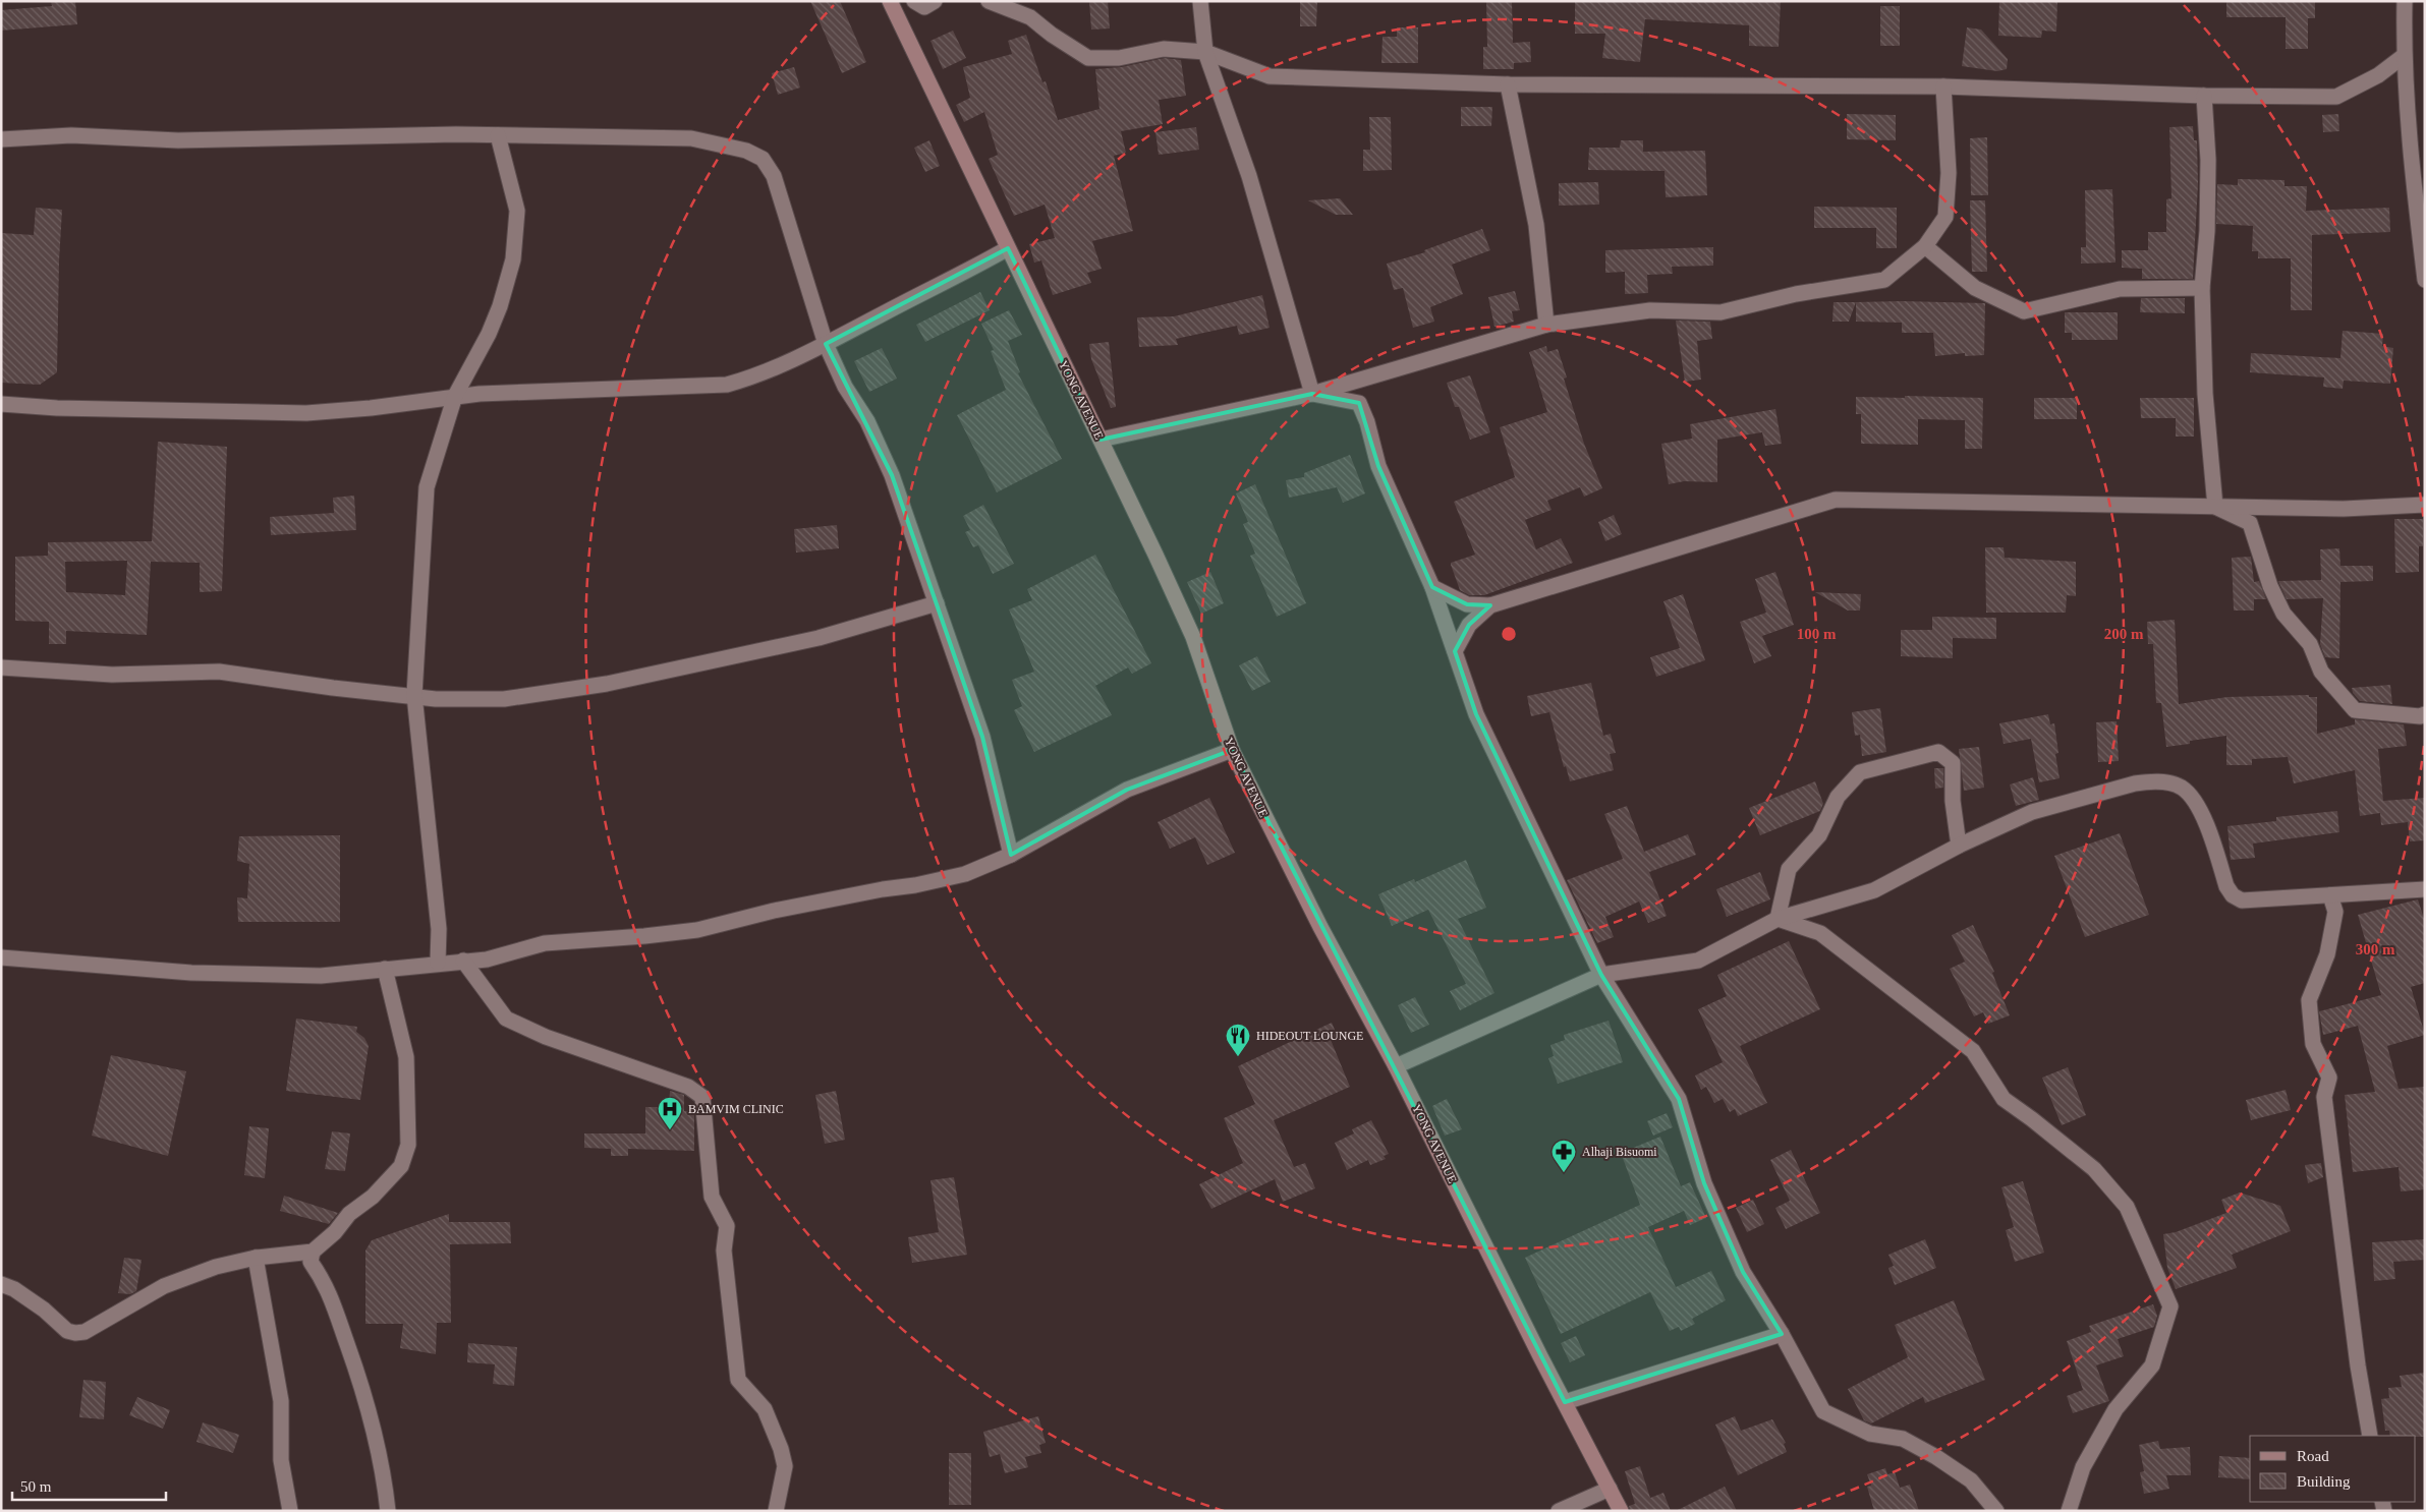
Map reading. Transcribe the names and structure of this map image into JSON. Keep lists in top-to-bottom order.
{
  "streets": {
    "street": ["YONG AVENUE"]
  },
  "places": {
    "restaurant": ["HIDEOUT LOUNGE"],
    "hospital": ["BAMVIM CLINIC"],
    "pharmacy": ["Alhaji Bisuomi"]
  },
  "legend": ["Road", "Building"],
  "scale_bar": "50 m",
  "rings": ["100 m", "200 m", "300 m"]
}
